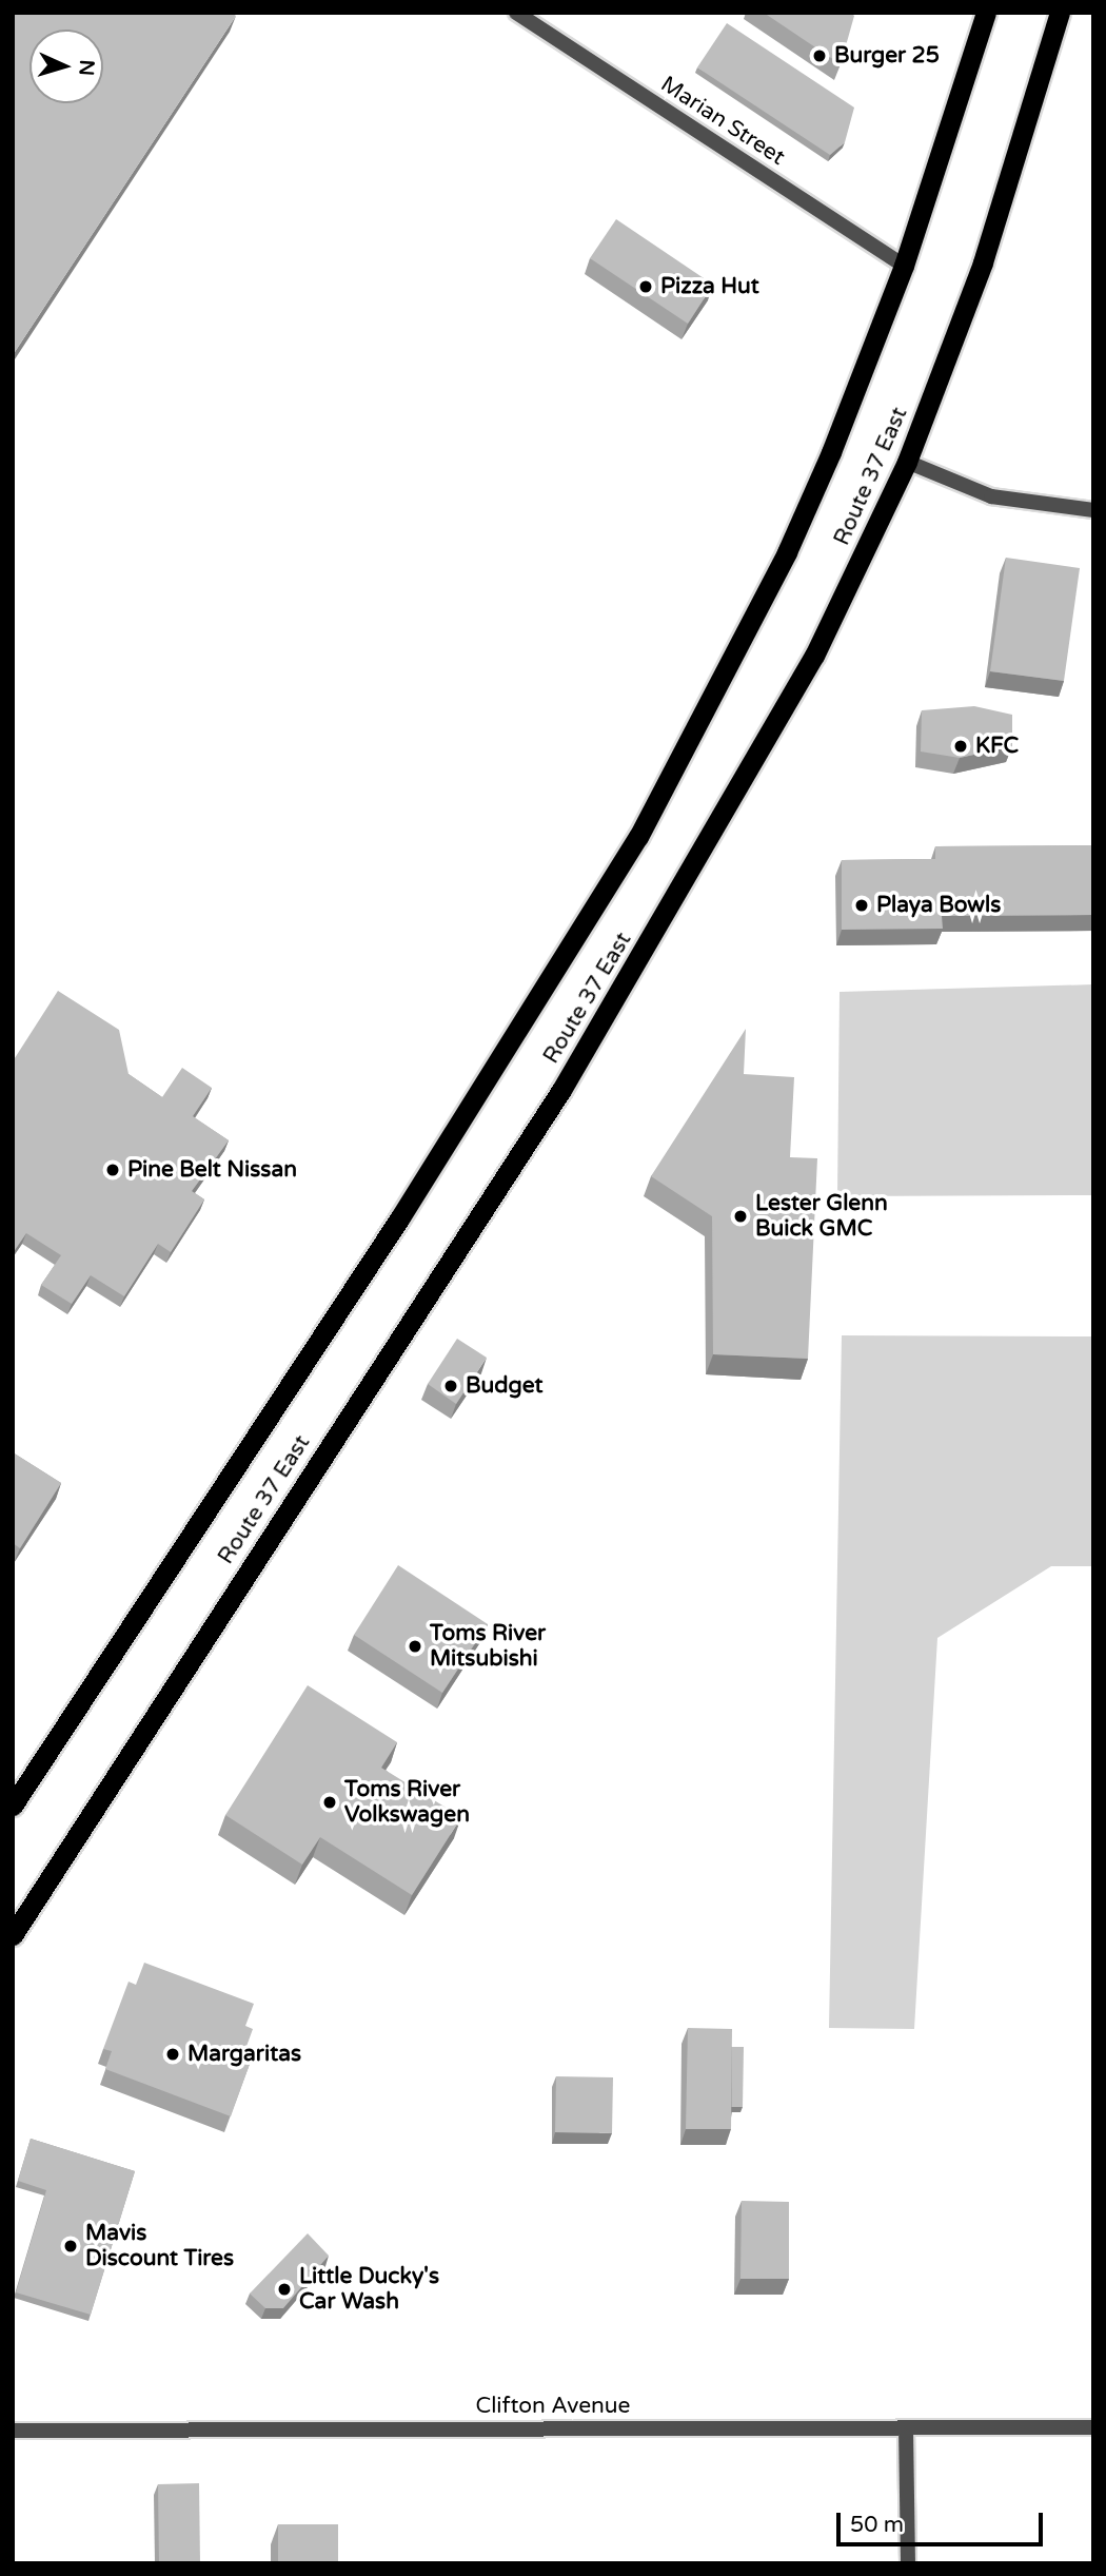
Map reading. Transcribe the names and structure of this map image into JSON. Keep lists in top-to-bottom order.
{
  "streets": {
    "highway": ["Route 37 East"],
    "street": ["Marian Street", "Clifton Avenue"]
  },
  "crossings": [
    ["Marian Street", "Route 37 East"]
  ],
  "places": [
    "Burger 25",
    "Pizza Hut",
    "KFC",
    "Playa Bowls",
    "Pine Belt Nissan",
    "Lester Glenn Buick GMC",
    "Budget",
    "Toms River Mitsubishi",
    "Toms River Volkswagen",
    "Margaritas",
    "Mavis Discount Tires",
    "Little Ducky's Car Wash"
  ],
  "scale_bar": "50 m",
  "north": "right"
}
